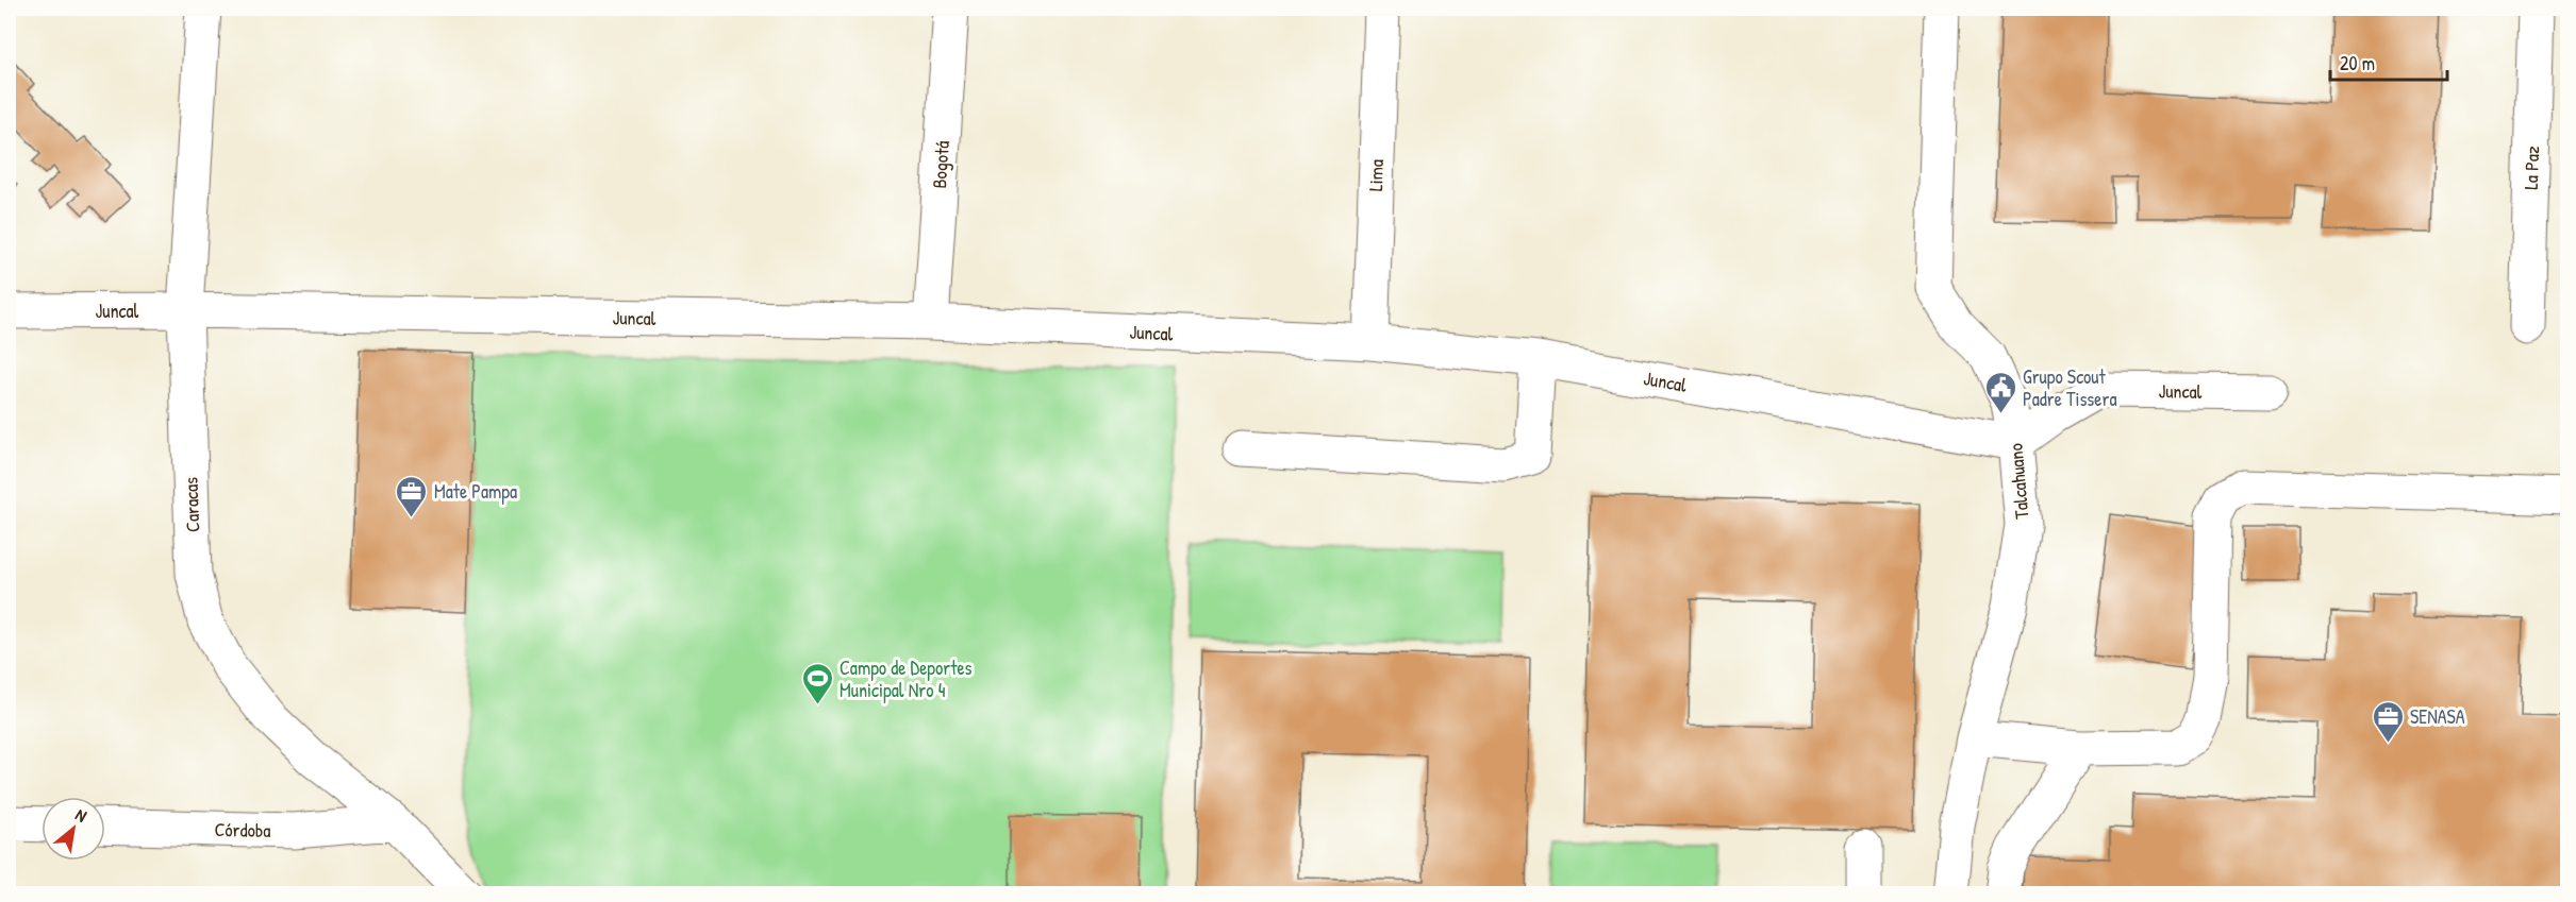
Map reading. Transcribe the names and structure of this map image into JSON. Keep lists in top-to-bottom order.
{
  "streets": {
    "street": [
      "Bogotá",
      "La Paz",
      "Lima",
      "Juncal",
      "Talcahuano",
      "Caracas",
      "Córdoba"
    ]
  },
  "crossings": [
    ["Bogotá", "Juncal"],
    ["Lima", "Juncal"],
    ["Juncal", "Talcahuano"],
    ["Juncal", "Caracas"],
    ["Caracas", "Córdoba"]
  ],
  "places": {
    "public building": ["Grupo Scout Padre Tissera"],
    "office": ["Mate Pampa", "SENASA"],
    "sports": ["Campo de Deportes Municipal Nro 4"]
  },
  "scale_bar": "20 m",
  "north": "top right"
}
